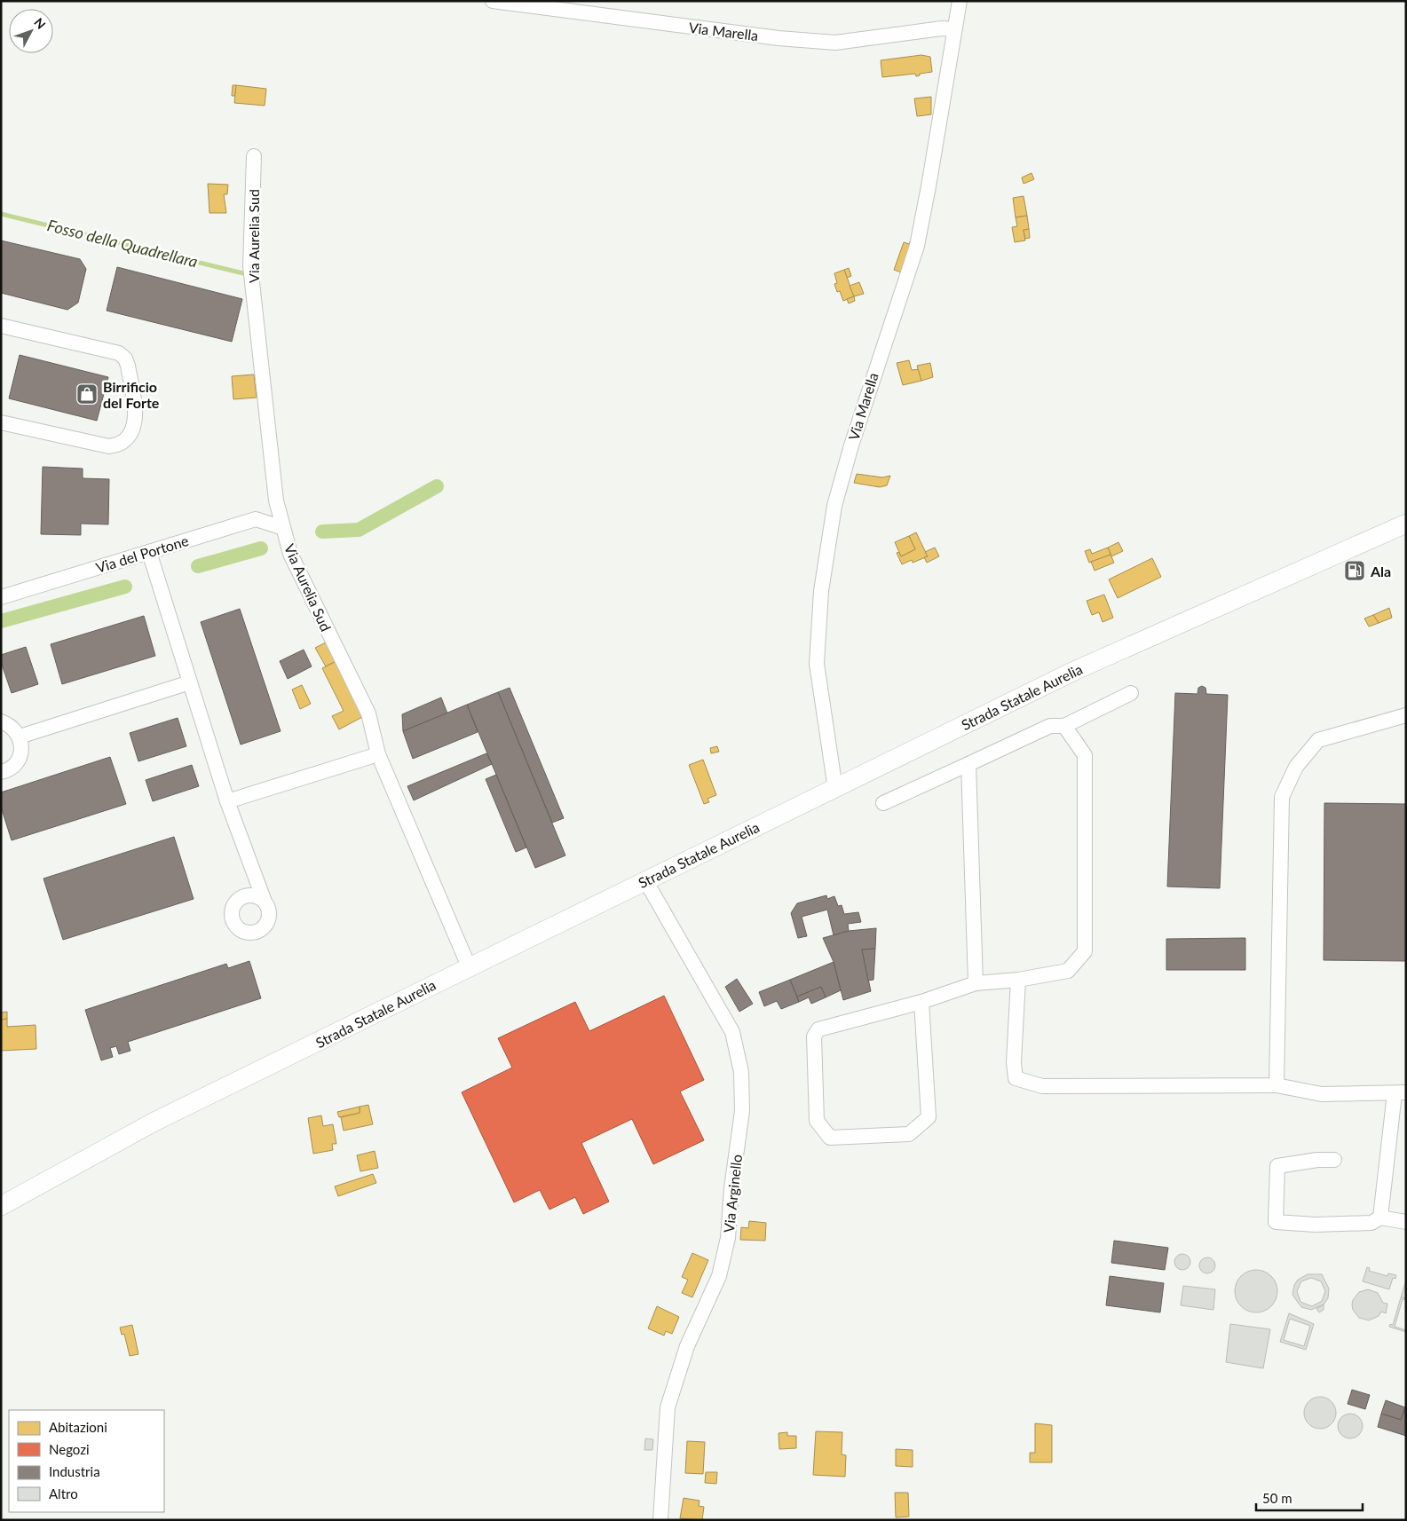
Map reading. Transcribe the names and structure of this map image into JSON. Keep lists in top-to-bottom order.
{
  "streets": {
    "main road": ["Strada Statale Aurelia"],
    "street": [
      "Via Marella",
      "Via Aurelia Sud",
      "Via del Portone",
      "Via Arginello"
    ]
  },
  "crossings": [
    ["Via Marella", "Strada Statale Aurelia"],
    ["Via Aurelia Sud", "Via del Portone"],
    ["Via Aurelia Sud", "Strada Statale Aurelia"],
    ["Strada Statale Aurelia", "Via Arginello"]
  ],
  "water": ["Fosso della Quadrellara"],
  "places": {
    "shop": ["Birrificio del Forte"],
    "fuel station": ["Ala"]
  },
  "legend": [
    "Abitazioni",
    "Negozi",
    "Industria",
    "Altro"
  ],
  "scale_bar": "50 m",
  "north": "top right"
}
